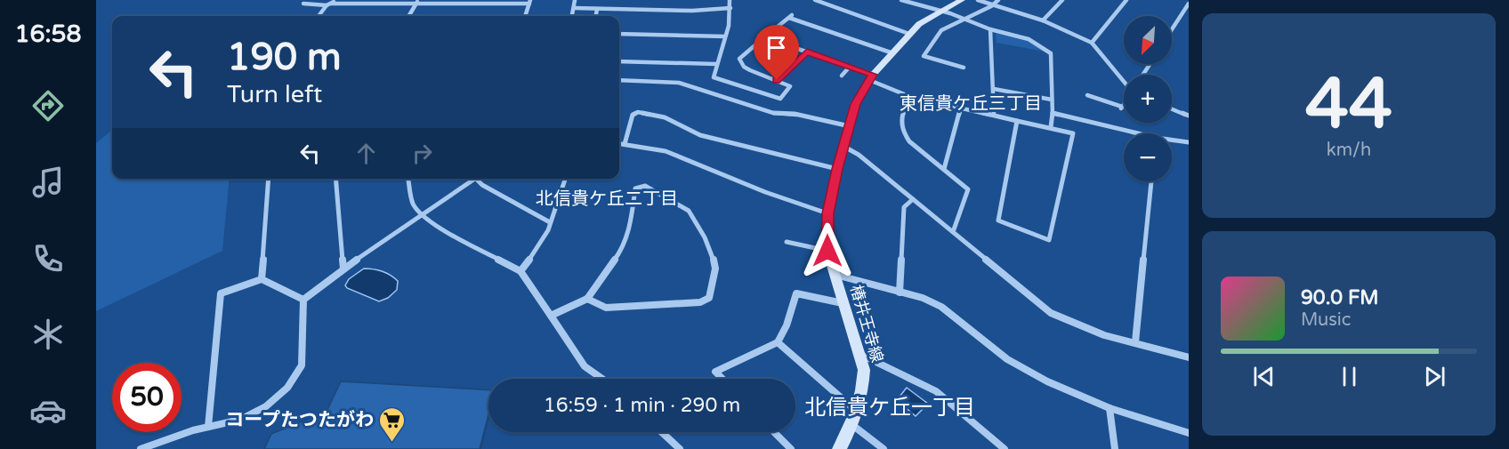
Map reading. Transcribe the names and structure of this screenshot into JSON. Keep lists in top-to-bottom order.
{
  "streets": {
    "main road": ["椿井王寺線"]
  },
  "districts": ["東信貴ケ丘三丁目", "北信貴ケ丘二丁目", "北信貴ケ丘一丁目"],
  "places": {
    "supermarket": ["コープたつたがわ"]
  },
  "north": "bottom left",
  "page": {
    "tabs": "16:58",
    "tile": ["44", "km/h"],
    "map_buttons": ["+", "−"],
    "turn": ["190 m", "Turn left"],
    "song": ["90.0 FM", "Music"],
    "limit": "50",
    "trip": "16:59 · 1 min · 290 m"
  }
}
